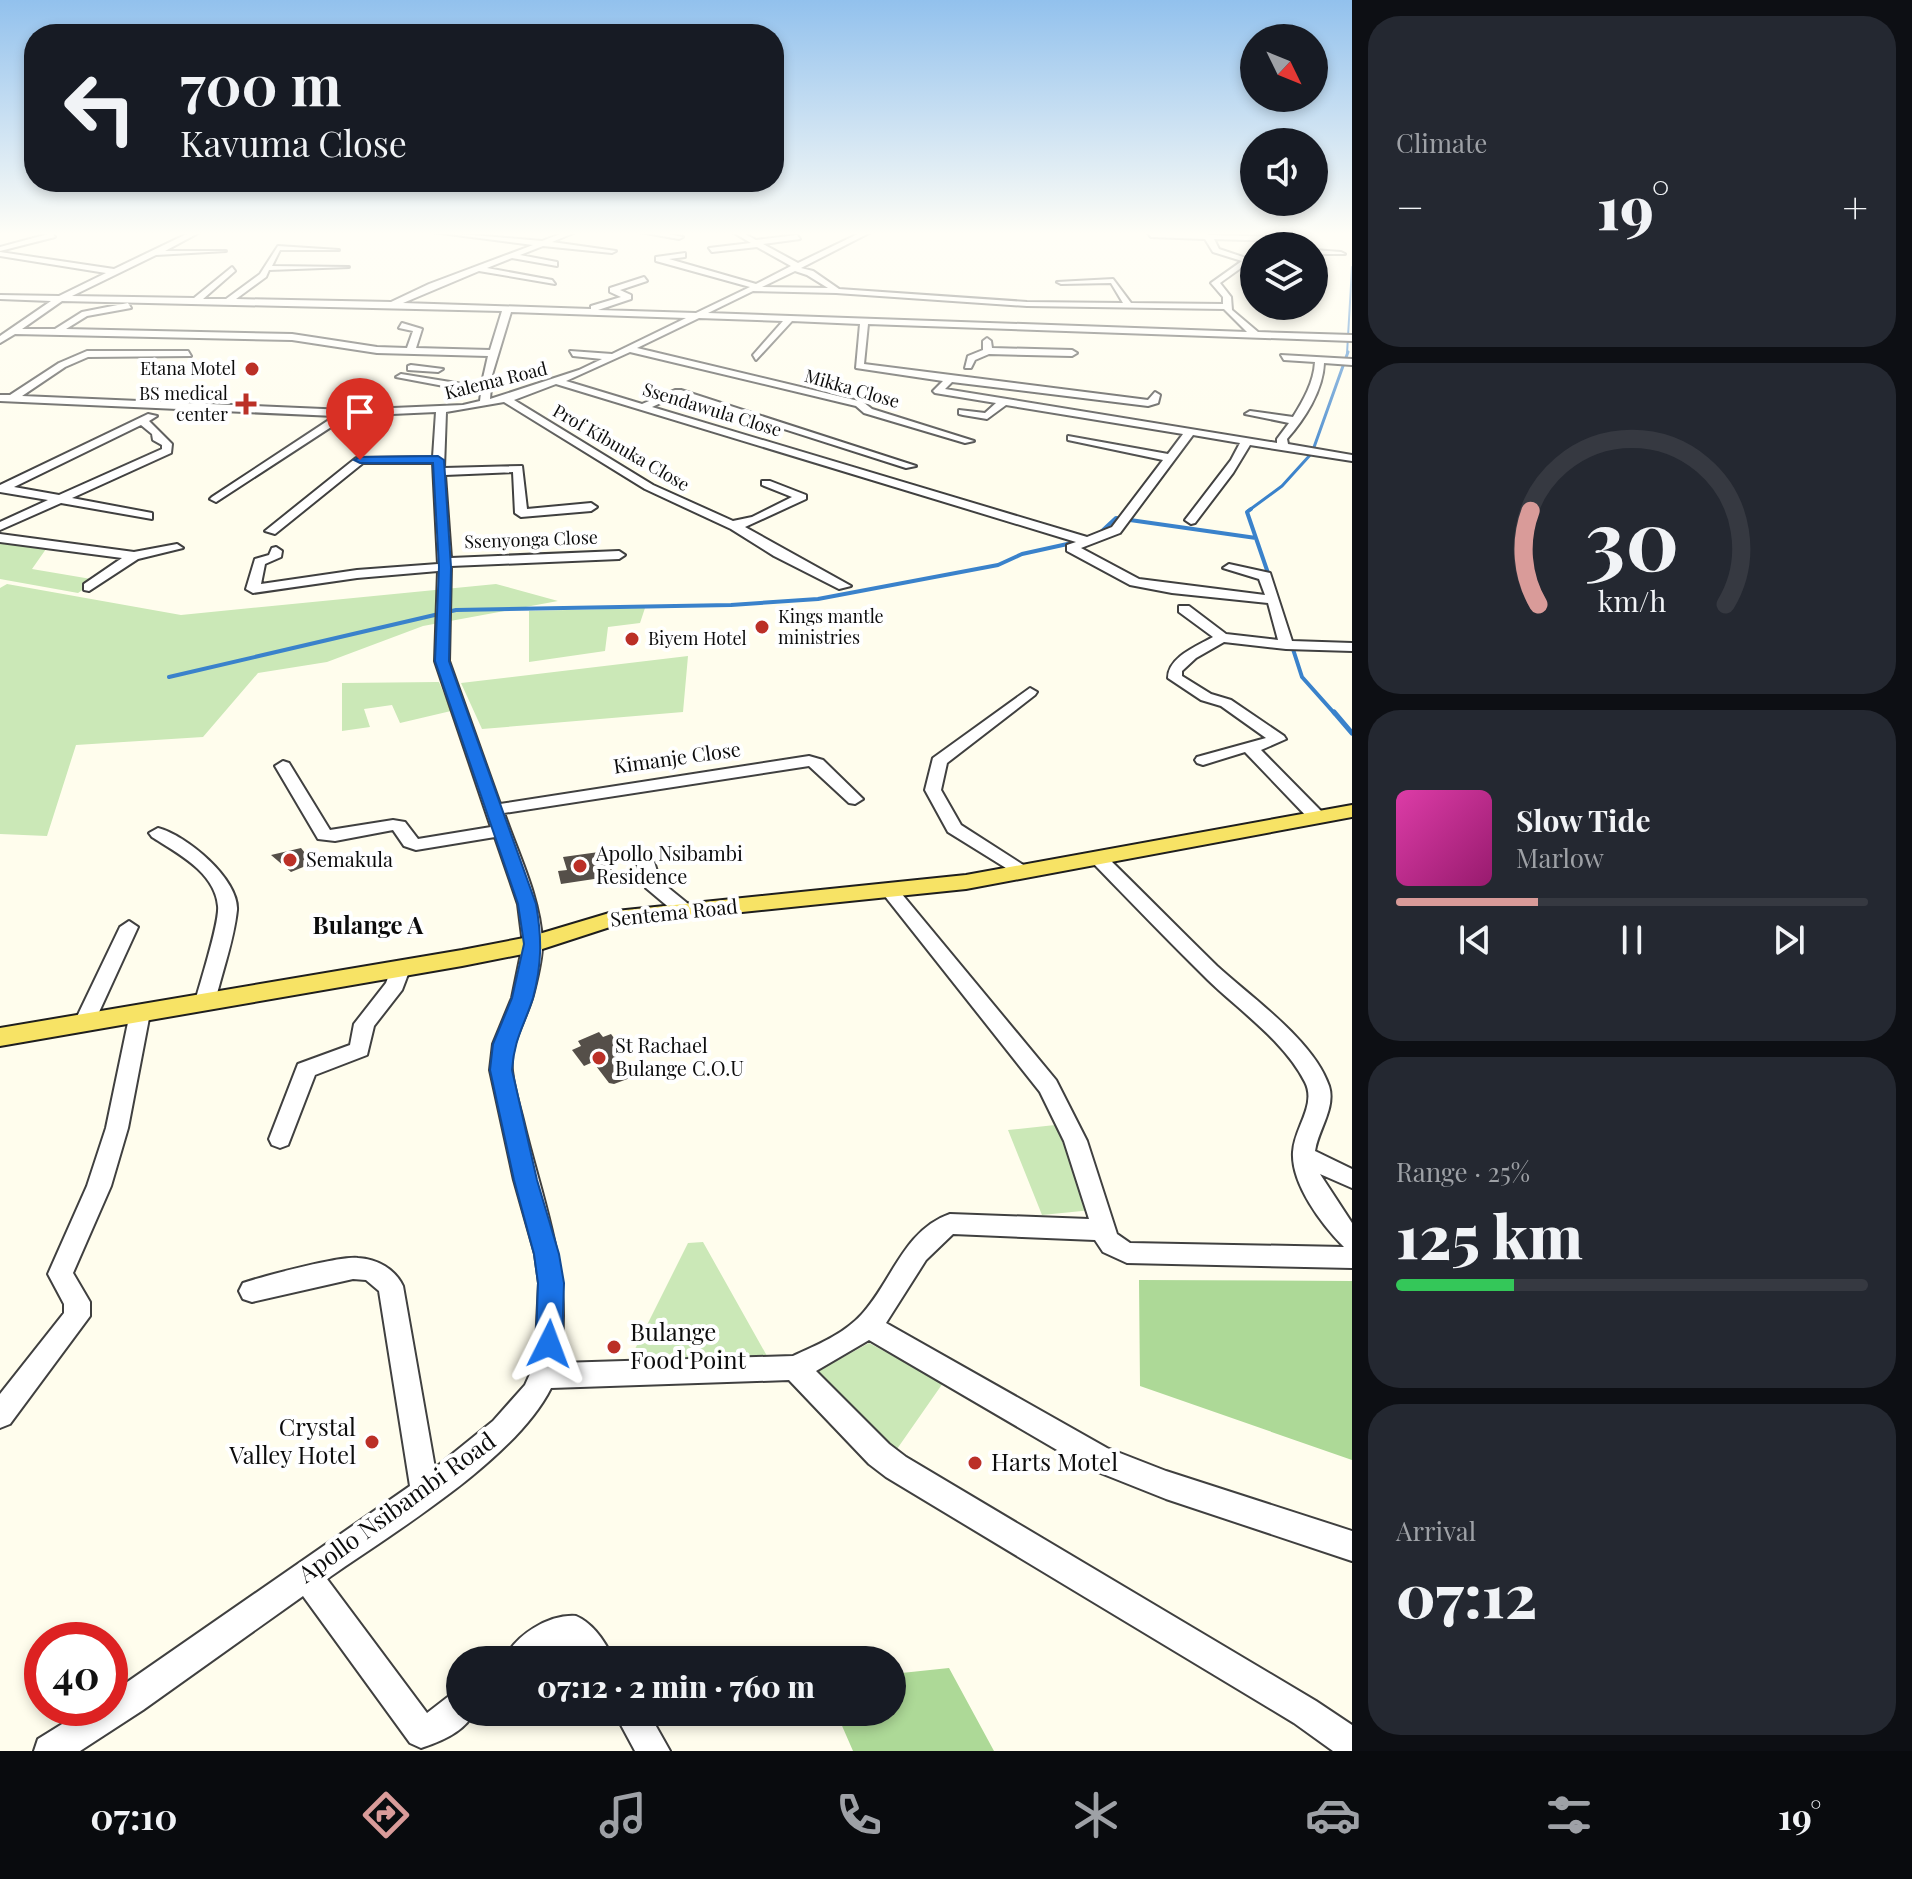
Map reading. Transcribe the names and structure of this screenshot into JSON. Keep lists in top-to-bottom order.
{
  "streets": {
    "main road": ["Sentema Road"],
    "street": [
      "Kalema Road",
      "Mikka Close",
      "Ssendawula Close",
      "Prof Kibuuka Close",
      "Ssenyonga Close",
      "Kimanje Close",
      "Apollo Nsibambi Road"
    ]
  },
  "crossings": [
    ["Kalema Road", "Mikka Close"],
    ["Kalema Road", "Ssendawula Close"],
    ["Kalema Road", "Prof Kibuuka Close"],
    ["Kalema Road", "Apollo Nsibambi Road"],
    ["Ssenyonga Close", "Apollo Nsibambi Road"],
    ["Kimanje Close", "Apollo Nsibambi Road"],
    ["Sentema Road", "Apollo Nsibambi Road"]
  ],
  "districts": ["Bulange A"],
  "places": {
    "other": [
      "Etana Motel",
      "Kings mantle ministries",
      "Biyem Hotel",
      "Semakula",
      "Apollo Nsibambi Residence",
      "St Rachael Bulange C.O.U",
      "Bulange Food Point",
      "Crystal Valley Hotel",
      "Harts Motel"
    ],
    "health": ["BS medical center"]
  },
  "north": "bottom right",
  "page": {
    "tile": [
      "Climate",
      ["Range · 25%", "125 km"],
      ["Arrival", "07:12"]
    ],
    "turn": ["700 m", "Kavuma Close"],
    "heat": ["−", "19°", "+"],
    "song": ["Slow Tide", "Marlow"],
    "limit": "40",
    "trip": "07:12 · 2 min · 760 m",
    "tabs": ["07:10", "19°"],
    "gauge": ["30", "km/h"]
  }
}
